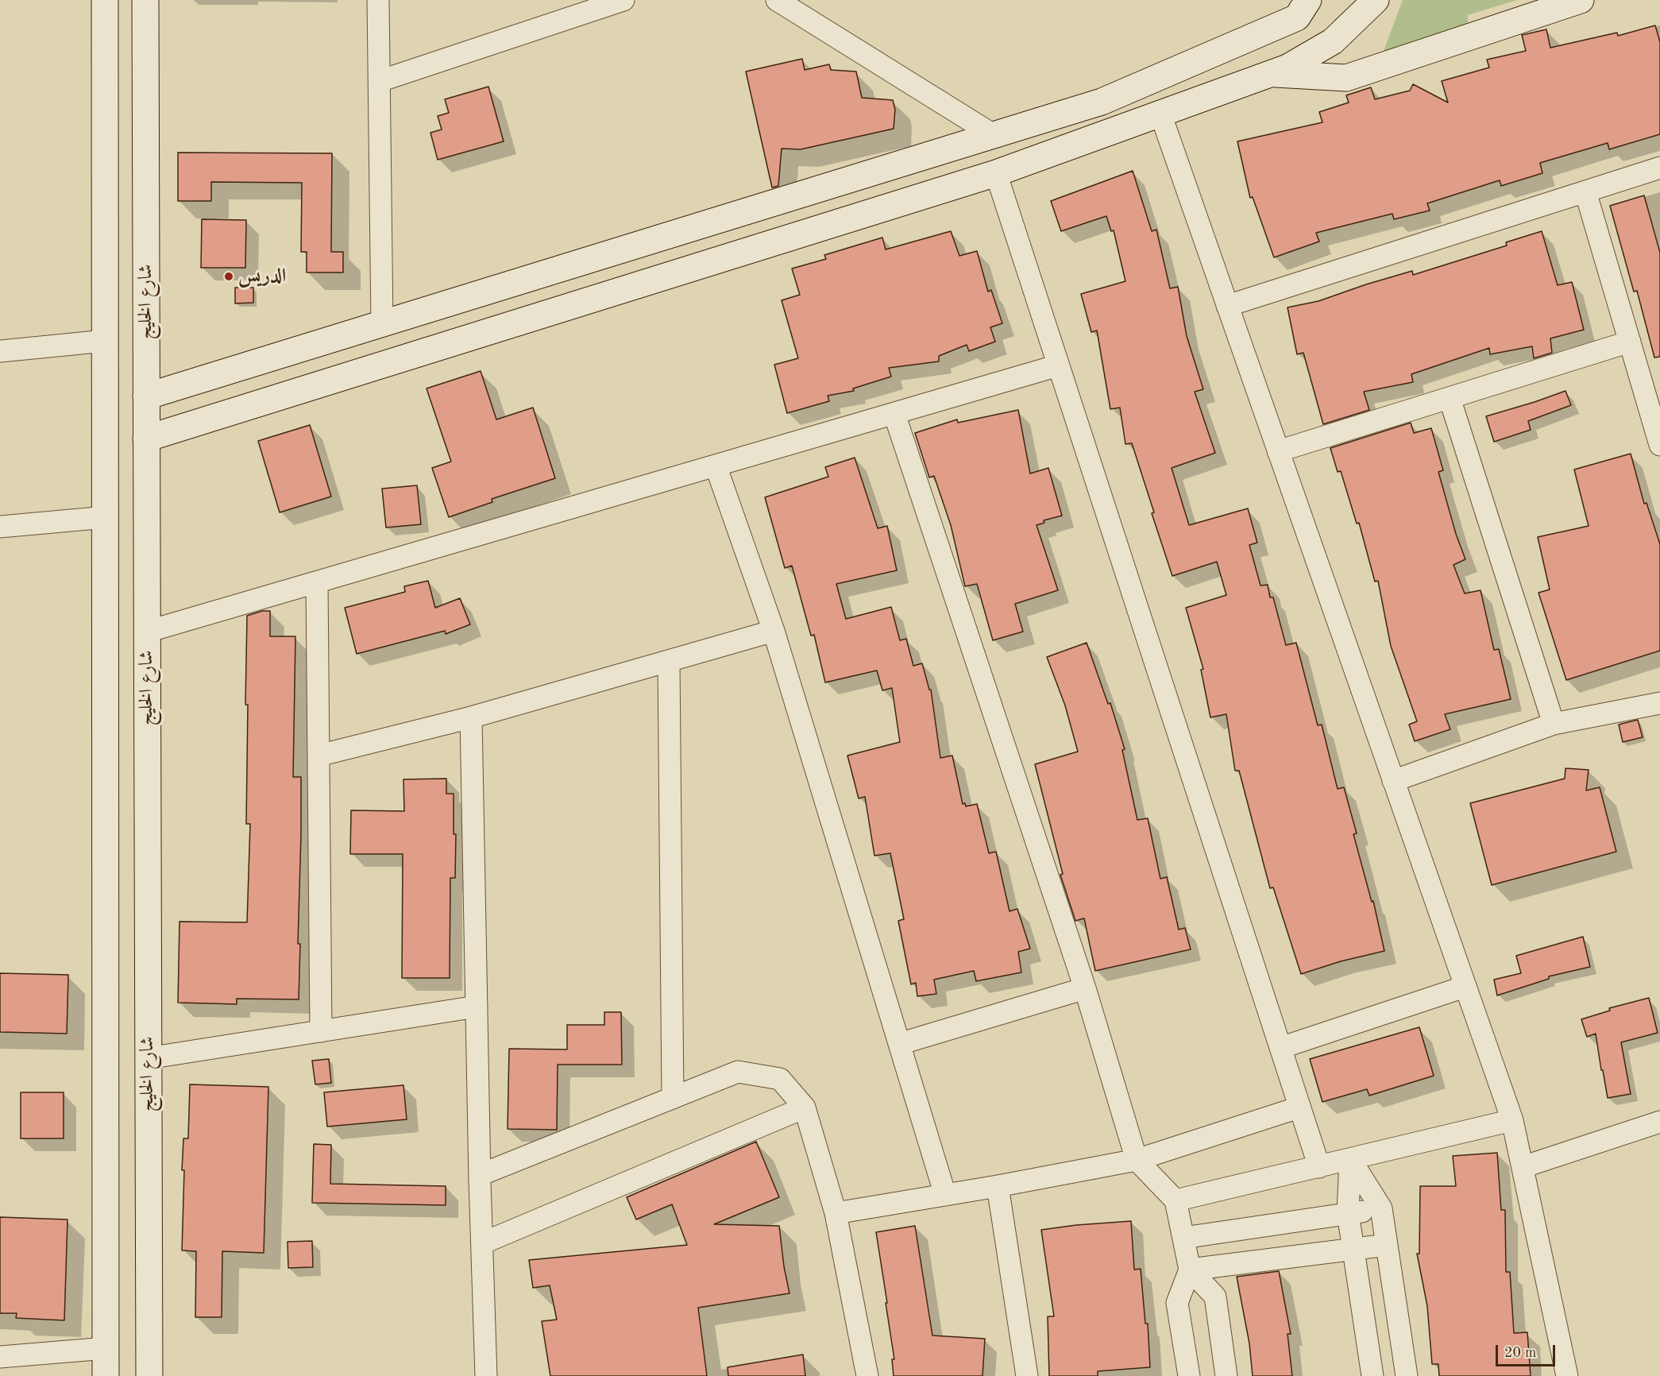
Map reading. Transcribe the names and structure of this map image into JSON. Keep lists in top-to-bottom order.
{
  "streets": {
    "street": ["شارع الخليج"]
  },
  "places": ["الدريس"],
  "scale_bar": "20 m"
}
